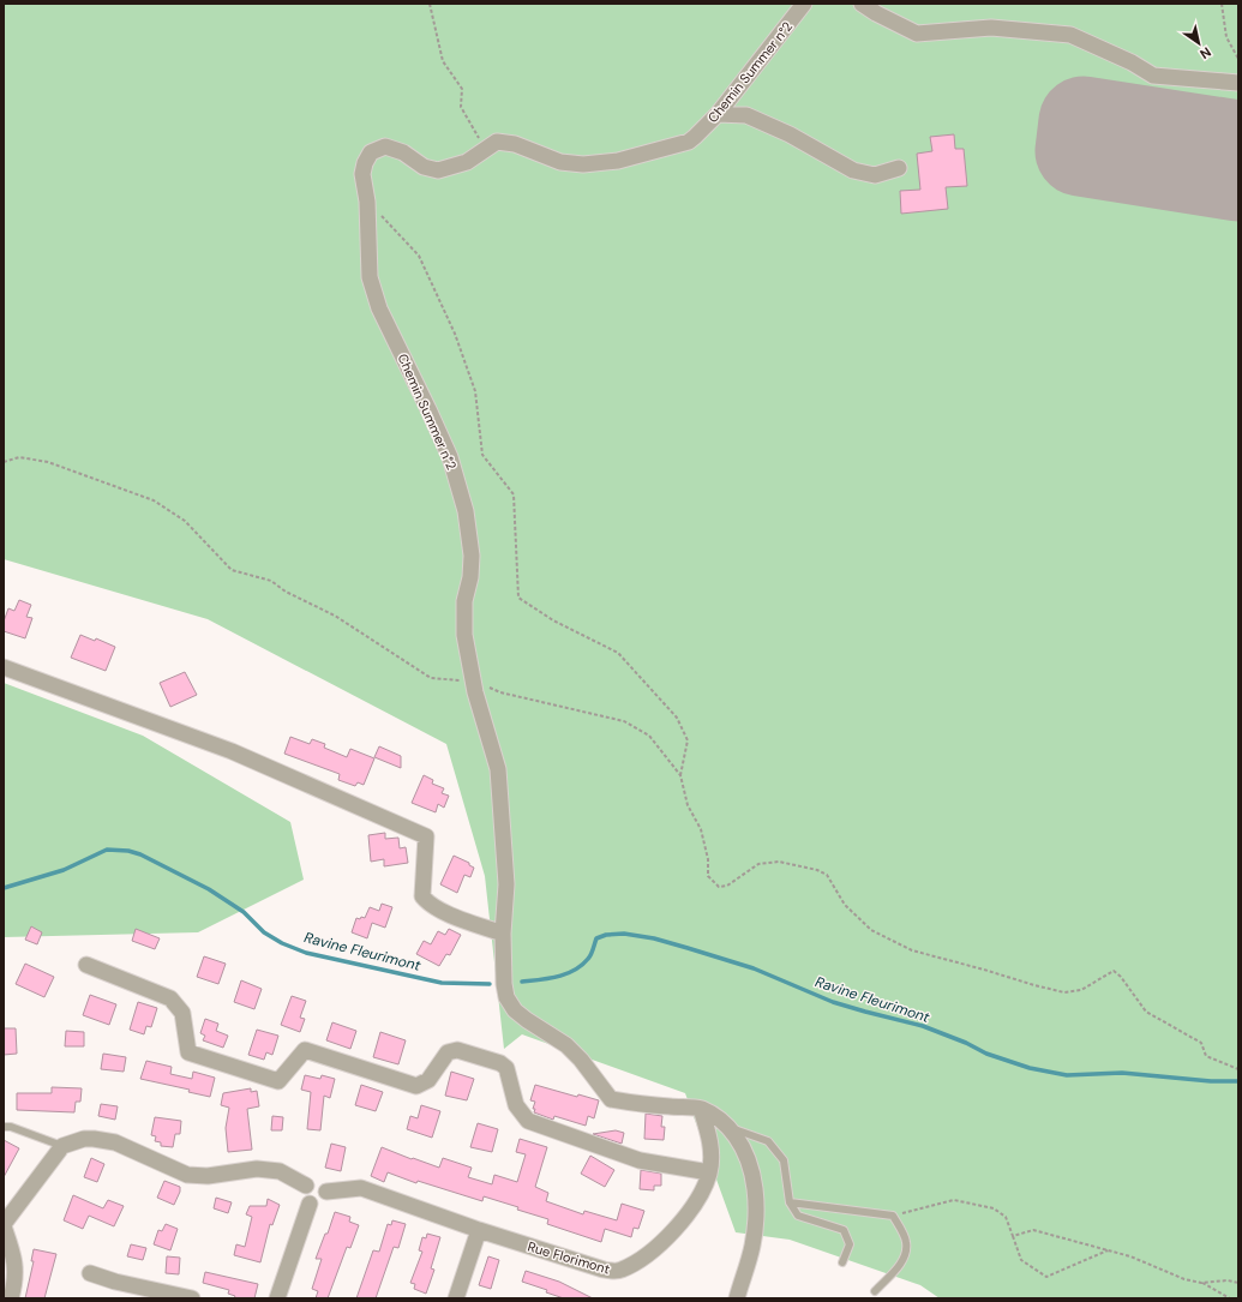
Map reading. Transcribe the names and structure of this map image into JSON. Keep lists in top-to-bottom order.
{
  "streets": {
    "street": ["Chemin Summer n°2", "Rue Florimont"]
  },
  "crossings": [
    ["Chemin Summer n°2", "Rue Florimont"]
  ],
  "water": ["Ravine Fleurimont"],
  "north": "bottom right"
}
